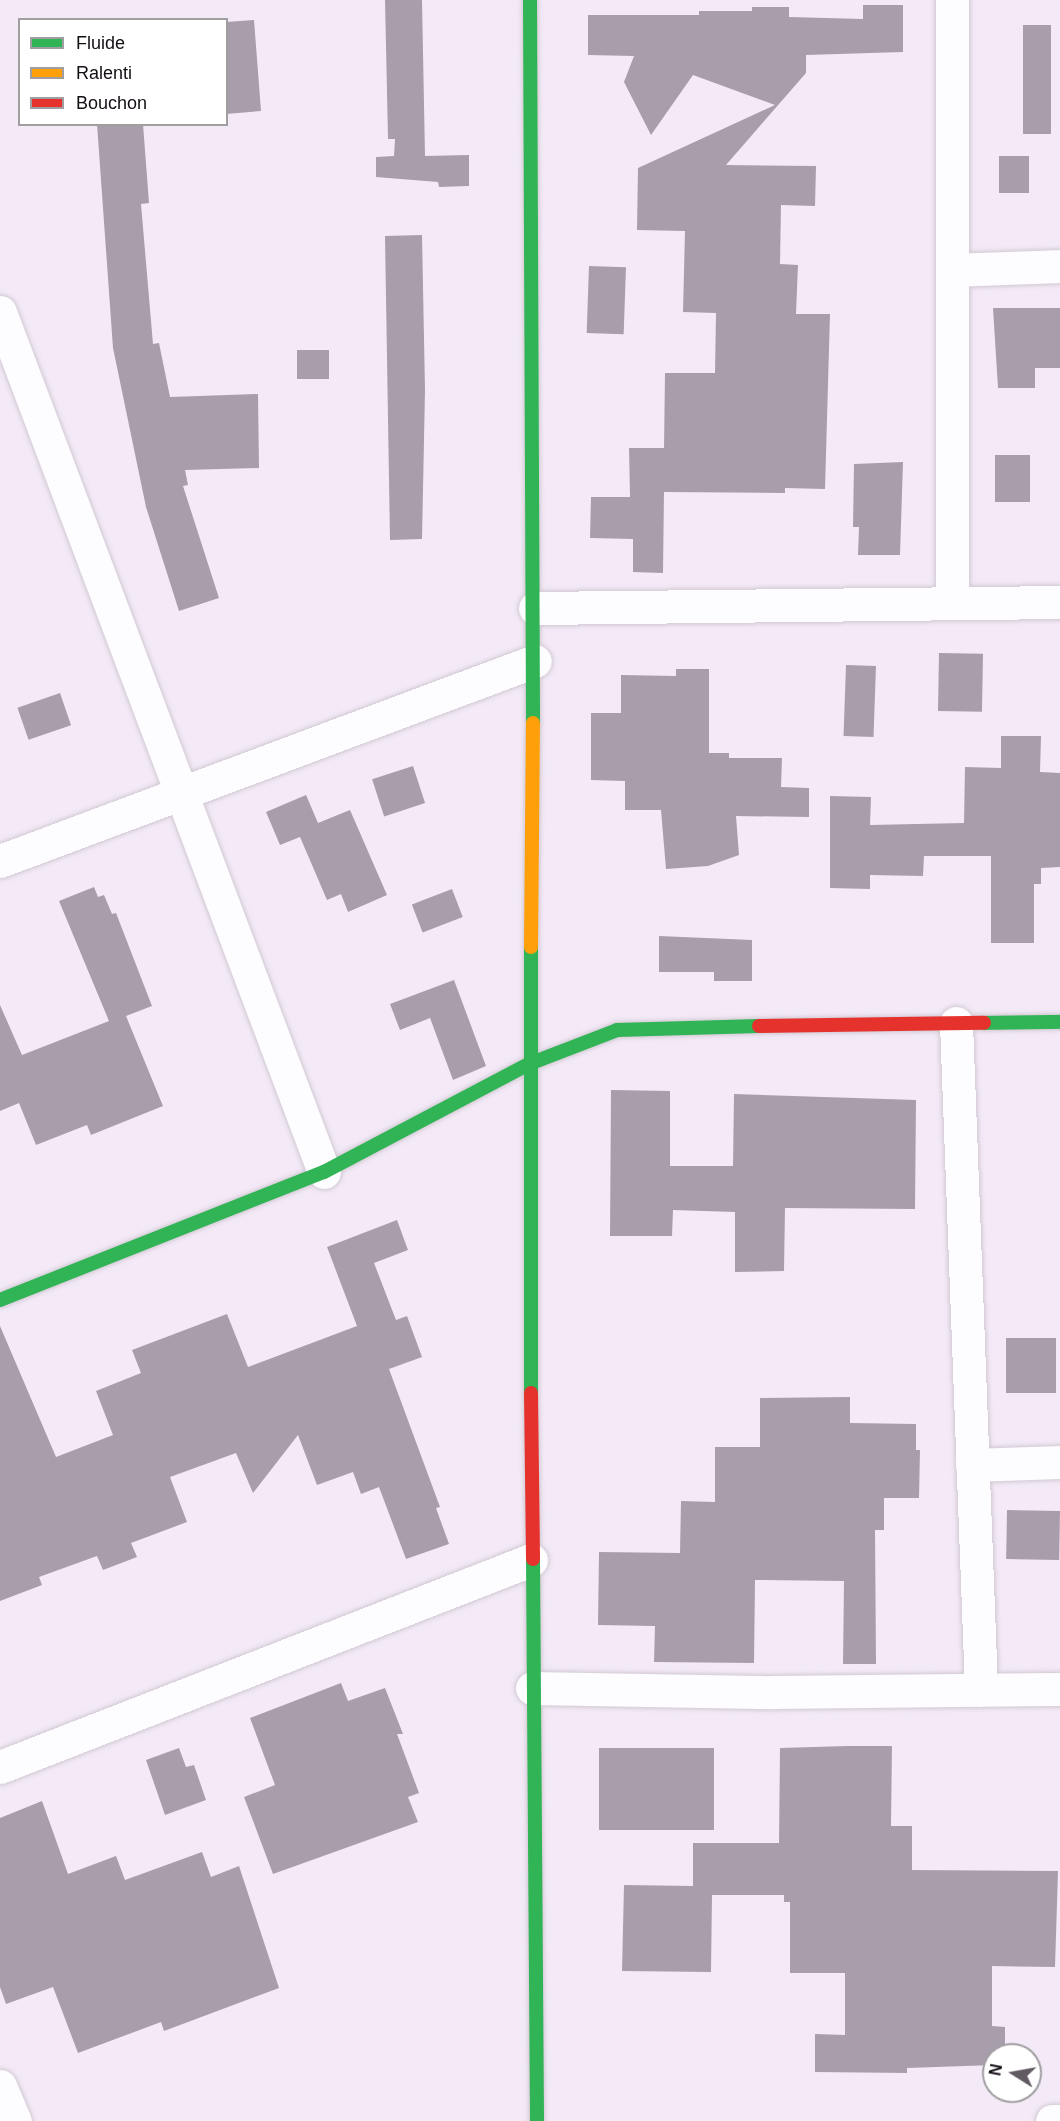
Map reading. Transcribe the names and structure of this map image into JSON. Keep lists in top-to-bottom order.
{
  "legend": ["Fluide", "Ralenti", "Bouchon"],
  "north": "left"
}
